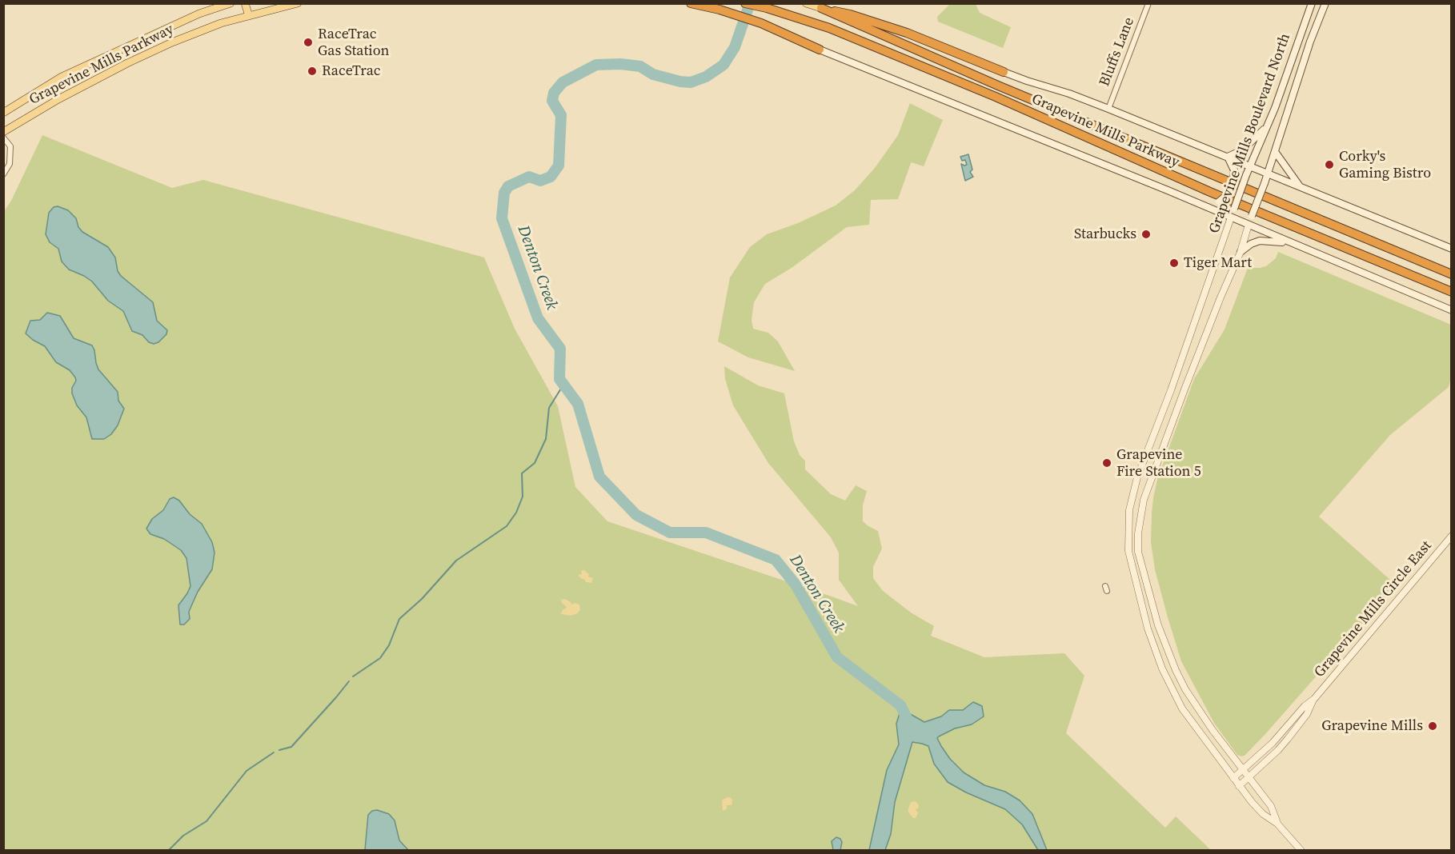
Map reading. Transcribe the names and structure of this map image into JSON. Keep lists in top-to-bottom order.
{
  "streets": {
    "highway": ["Grapevine Mills Parkway"],
    "main road": ["Grapevine Mills Boulevard North"],
    "street": ["Bluffs Lane", "Grapevine Mills Circle East"]
  },
  "crossings": [
    ["Bluffs Lane", "Grapevine Mills Parkway"],
    ["Grapevine Mills Parkway", "Grapevine Mills Boulevard North"],
    ["Grapevine Mills Boulevard North", "Grapevine Mills Circle East"]
  ],
  "water": ["Denton Creek"],
  "places": [
    "RaceTrac Gas Station",
    "RaceTrac",
    "Corky's Gaming Bistro",
    "Starbucks",
    "Tiger Mart",
    "Grapevine Fire Station 5",
    "Grapevine Mills"
  ]
}
